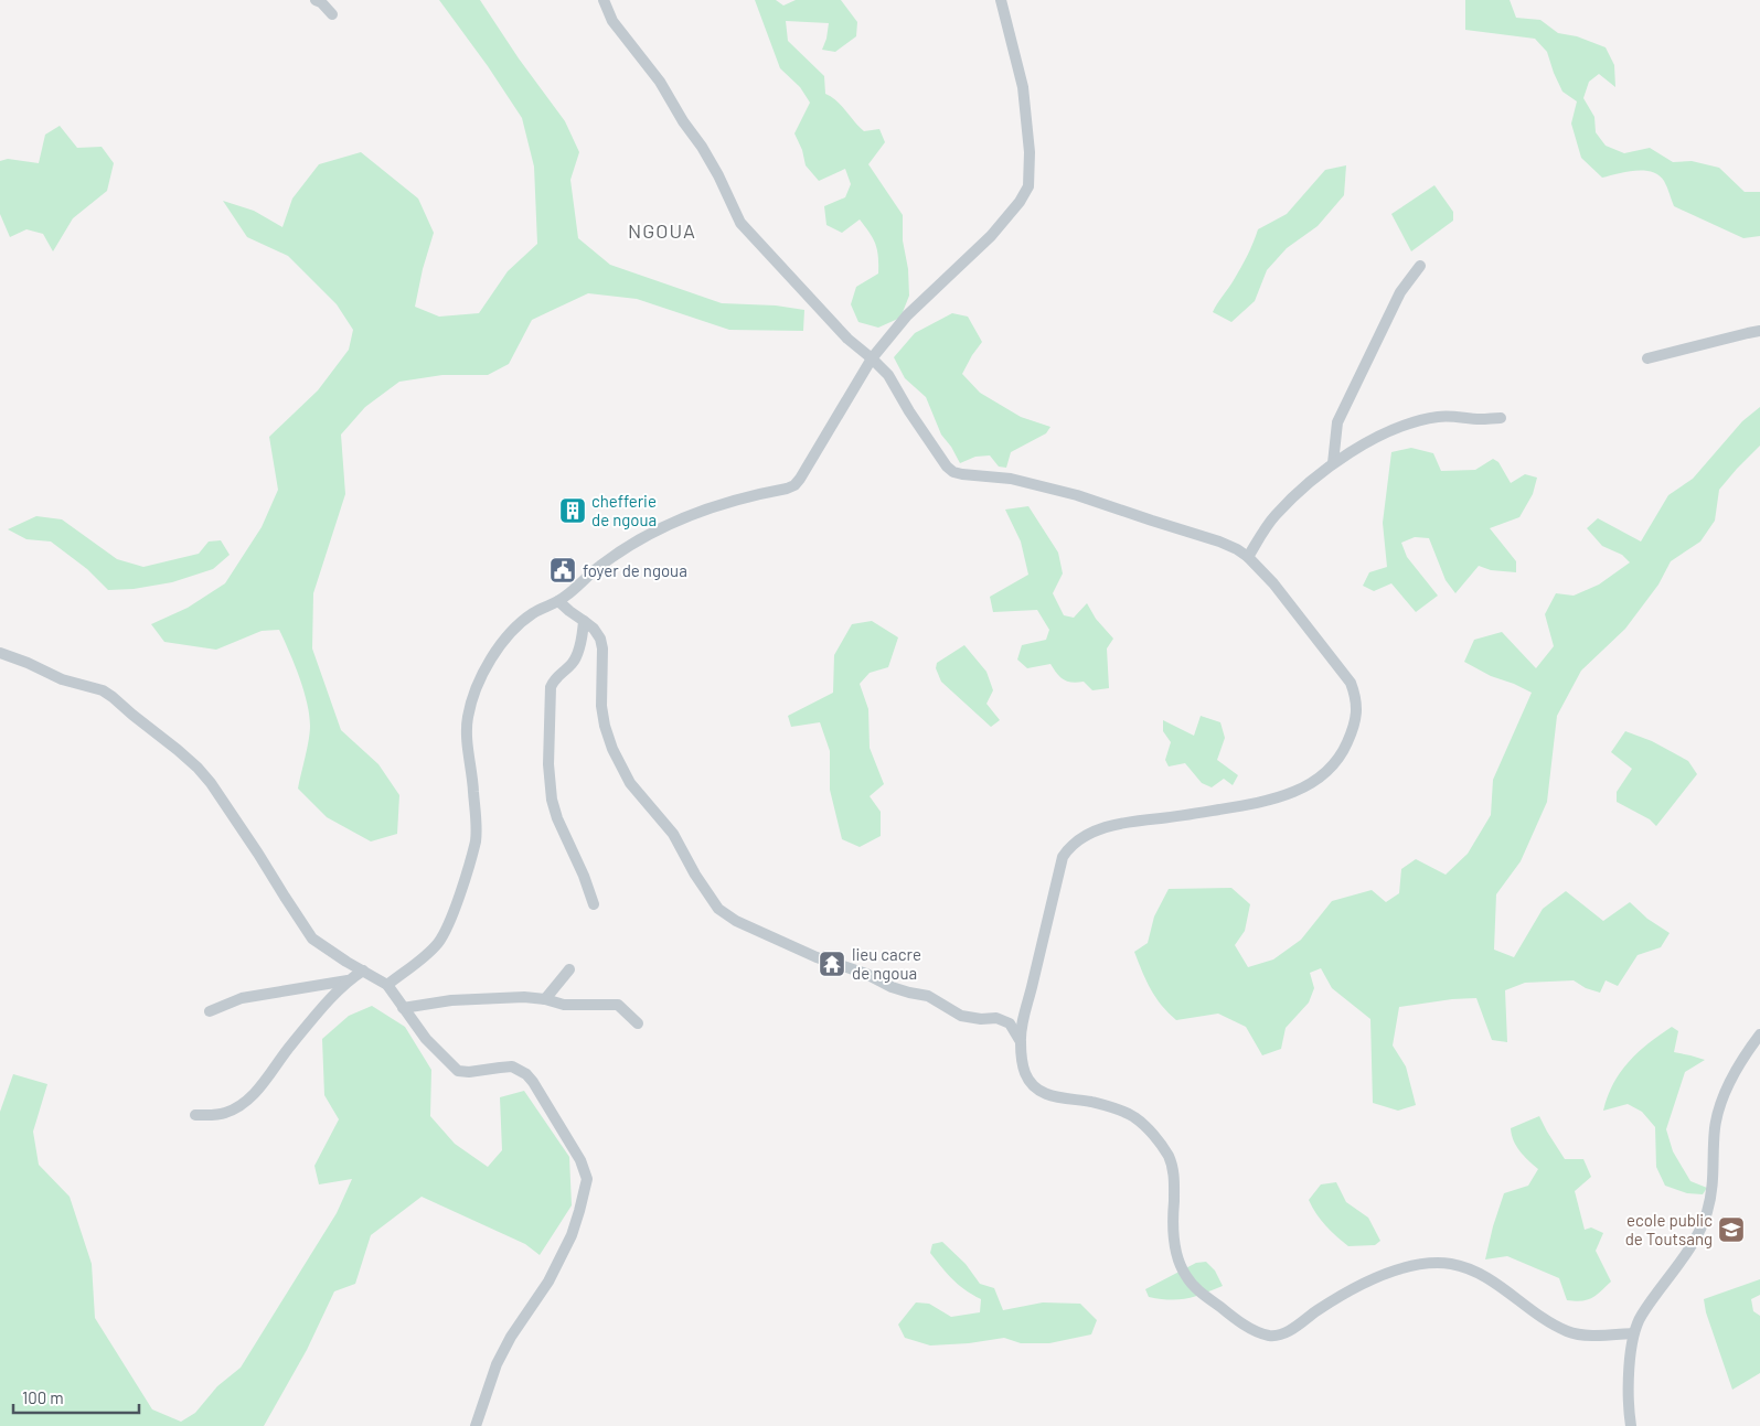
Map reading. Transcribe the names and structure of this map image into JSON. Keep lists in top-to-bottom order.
{
  "districts": ["NGOUA"],
  "places": {
    "building": ["chefferie de ngoua"],
    "public building": ["foyer de ngoua"],
    "temple": ["lieu cacre de ngoua"],
    "school or university": ["ecole public de Toutsang"]
  },
  "scale_bar": "100 m"
}
